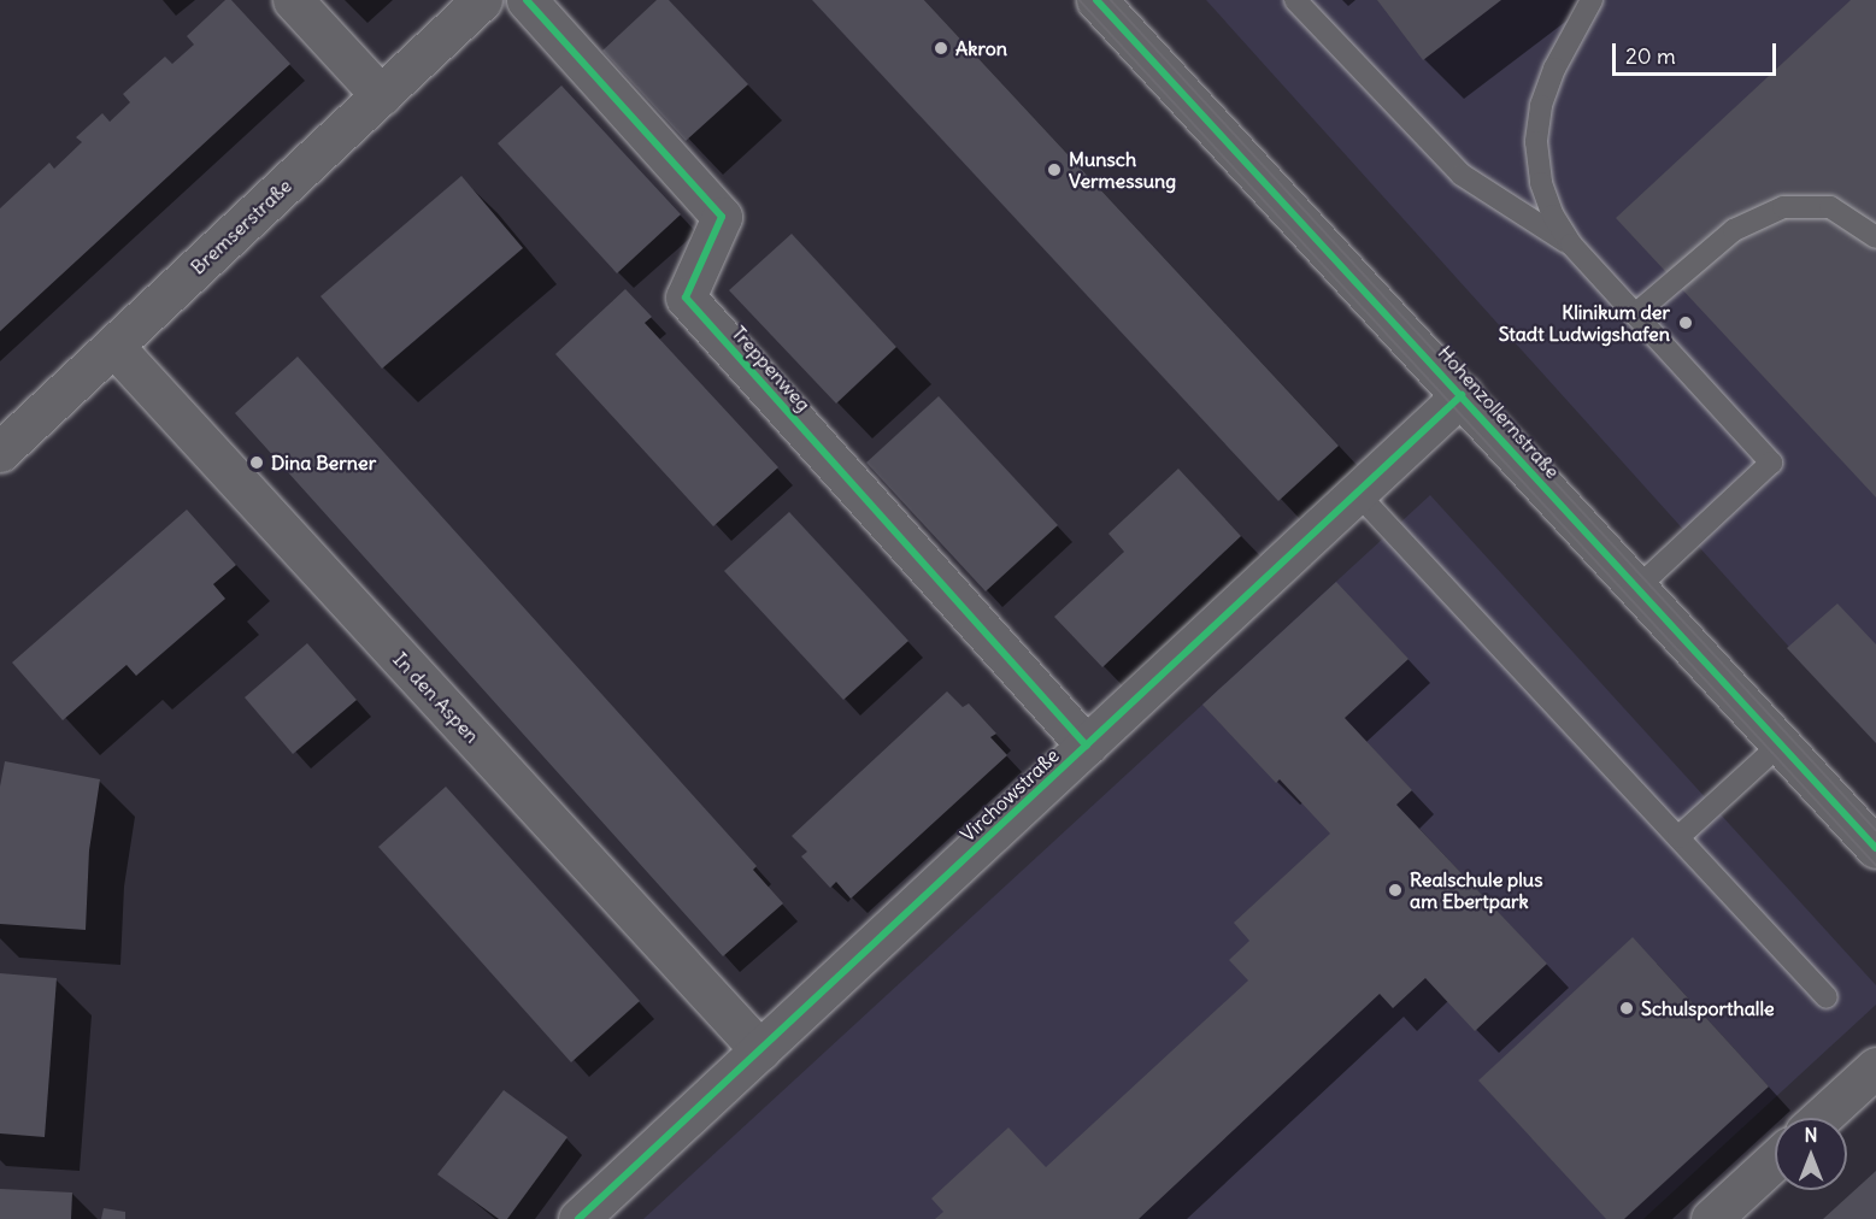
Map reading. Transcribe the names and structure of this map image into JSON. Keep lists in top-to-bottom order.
{
  "streets": {
    "street": [
      "Bremserstraße",
      "Treppenweg",
      "Hohenzollernstraße",
      "In den Aspen",
      "Virchowstraße"
    ]
  },
  "crossings": [
    ["Bremserstraße", "In den Aspen"],
    ["Treppenweg", "Virchowstraße"],
    ["Hohenzollernstraße", "Virchowstraße"],
    ["In den Aspen", "Virchowstraße"]
  ],
  "places": [
    "Akron",
    "Munsch Vermessung",
    "Klinikum der Stadt Ludwigshafen",
    "Dina Berner",
    "Realschule plus am Ebertpark",
    "Schulsporthalle"
  ],
  "scale_bar": "20 m",
  "north": "top"
}
